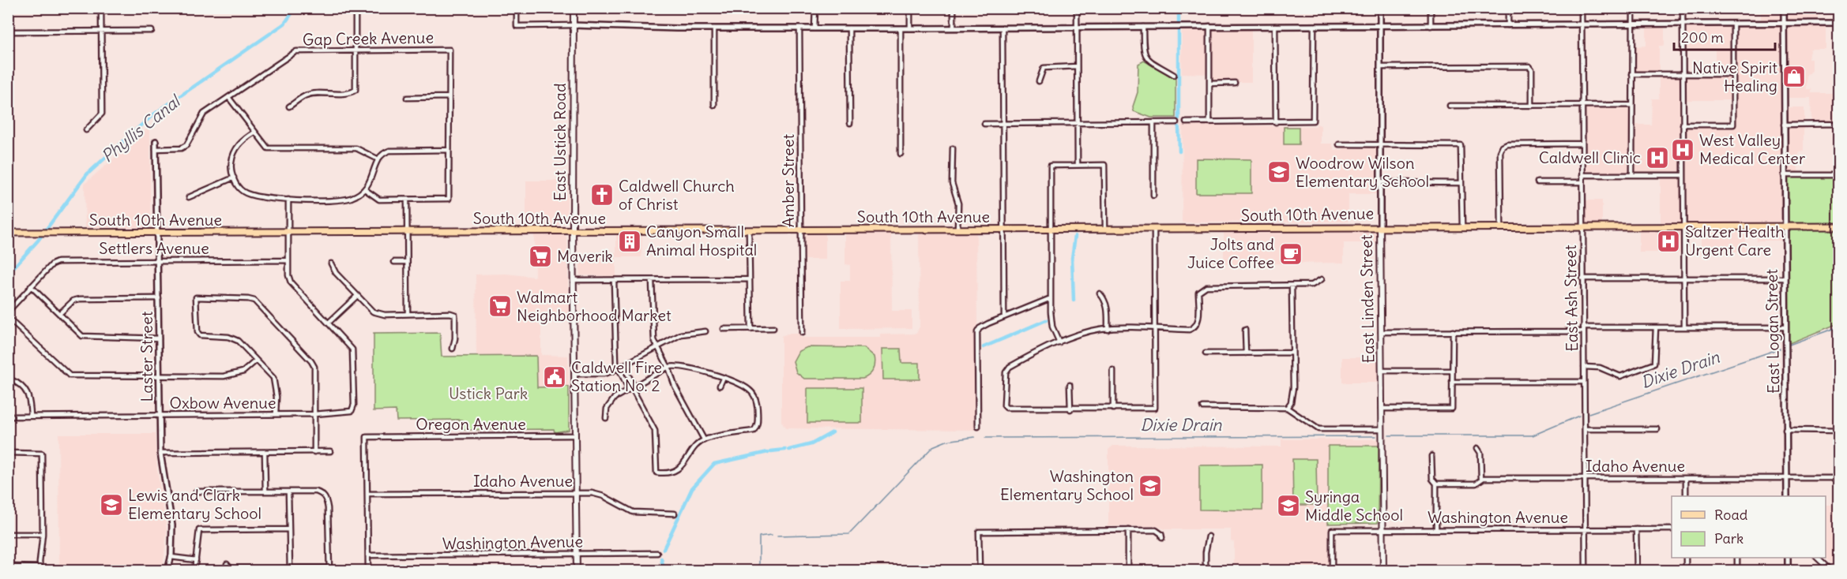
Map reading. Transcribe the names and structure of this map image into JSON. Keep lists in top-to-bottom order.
{
  "streets": {
    "main road": ["East Ustick Road", "South 10th Avenue", "East Linden Street"],
    "street": [
      "Gap Creek Avenue",
      "Amber Street",
      "Settlers Avenue",
      "East Ash Street",
      "East Logan Street",
      "Laster Street",
      "Oxbow Avenue",
      "Oregon Avenue",
      "Idaho Avenue",
      "Washington Avenue"
    ]
  },
  "crossings": [
    ["Gap Creek Avenue", "Laster Street"],
    ["East Ustick Road", "South 10th Avenue"],
    ["East Ustick Road", "Oregon Avenue"],
    ["East Ustick Road", "Idaho Avenue"],
    ["East Ustick Road", "Washington Avenue"],
    ["Amber Street", "South 10th Avenue"],
    ["South 10th Avenue", "East Ash Street"],
    ["South 10th Avenue", "East Linden Street"],
    ["South 10th Avenue", "East Logan Street"],
    ["South 10th Avenue", "Laster Street"],
    ["Settlers Avenue", "Laster Street"],
    ["East Ash Street", "Idaho Avenue"],
    ["East Ash Street", "Washington Avenue"],
    ["East Linden Street", "Washington Avenue"],
    ["East Logan Street", "Idaho Avenue"],
    ["Laster Street", "Oxbow Avenue"],
    ["Oregon Avenue", "Idaho Avenue"]
  ],
  "water": ["Phyllis Canal", "Dixie Drain"],
  "parks": ["Ustick Park"],
  "places": {
    "shop": ["Native Spirit Healing"],
    "hospital": ["West Valley Medical Center", "Caldwell Clinic", "Saltzer Health Urgent Care"],
    "school or university": [
      "Woodrow Wilson Elementary School",
      "Washington Elementary School",
      "Lewis and Clark Elementary School",
      "Syringa Middle School"
    ],
    "church": ["Caldwell Church of Christ"],
    "building": ["Canyon Small Animal Hospital"],
    "cafe": ["Jolts and Juice Coffee"],
    "supermarket": ["Maverik", "Walmart Neighborhood Market"],
    "public building": ["Caldwell Fire Station No. 2"]
  },
  "legend": ["Road", "Park"],
  "scale_bar": "200 m"
}
